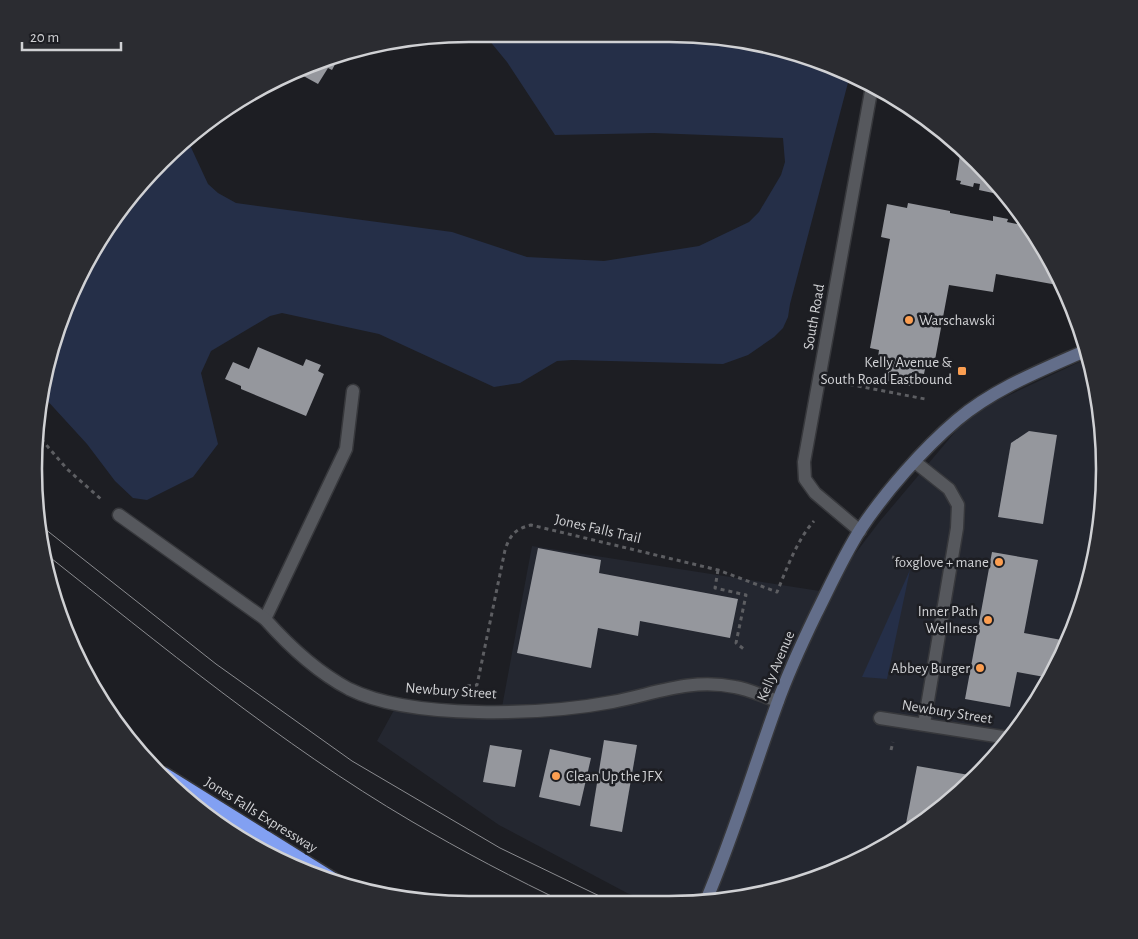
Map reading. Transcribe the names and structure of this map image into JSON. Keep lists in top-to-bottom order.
{
  "streets": {
    "highway": ["Jones Falls Expressway"],
    "main road": ["Kelly Avenue"],
    "street": ["South Road", "Newbury Street"],
    "path": ["Jones Falls Trail"]
  },
  "crossings": [
    ["South Road", "Kelly Avenue"],
    ["Kelly Avenue", "Newbury Street"]
  ],
  "places": {
    "other": [
      "Warschawski",
      "foxglove + mane",
      "Inner Path Wellness",
      "Abbey Burger",
      "Clean Up the JFX"
    ],
    "transit": ["Kelly Avenue & South Road Eastbound"]
  },
  "scale_bar": "20 m"
}
